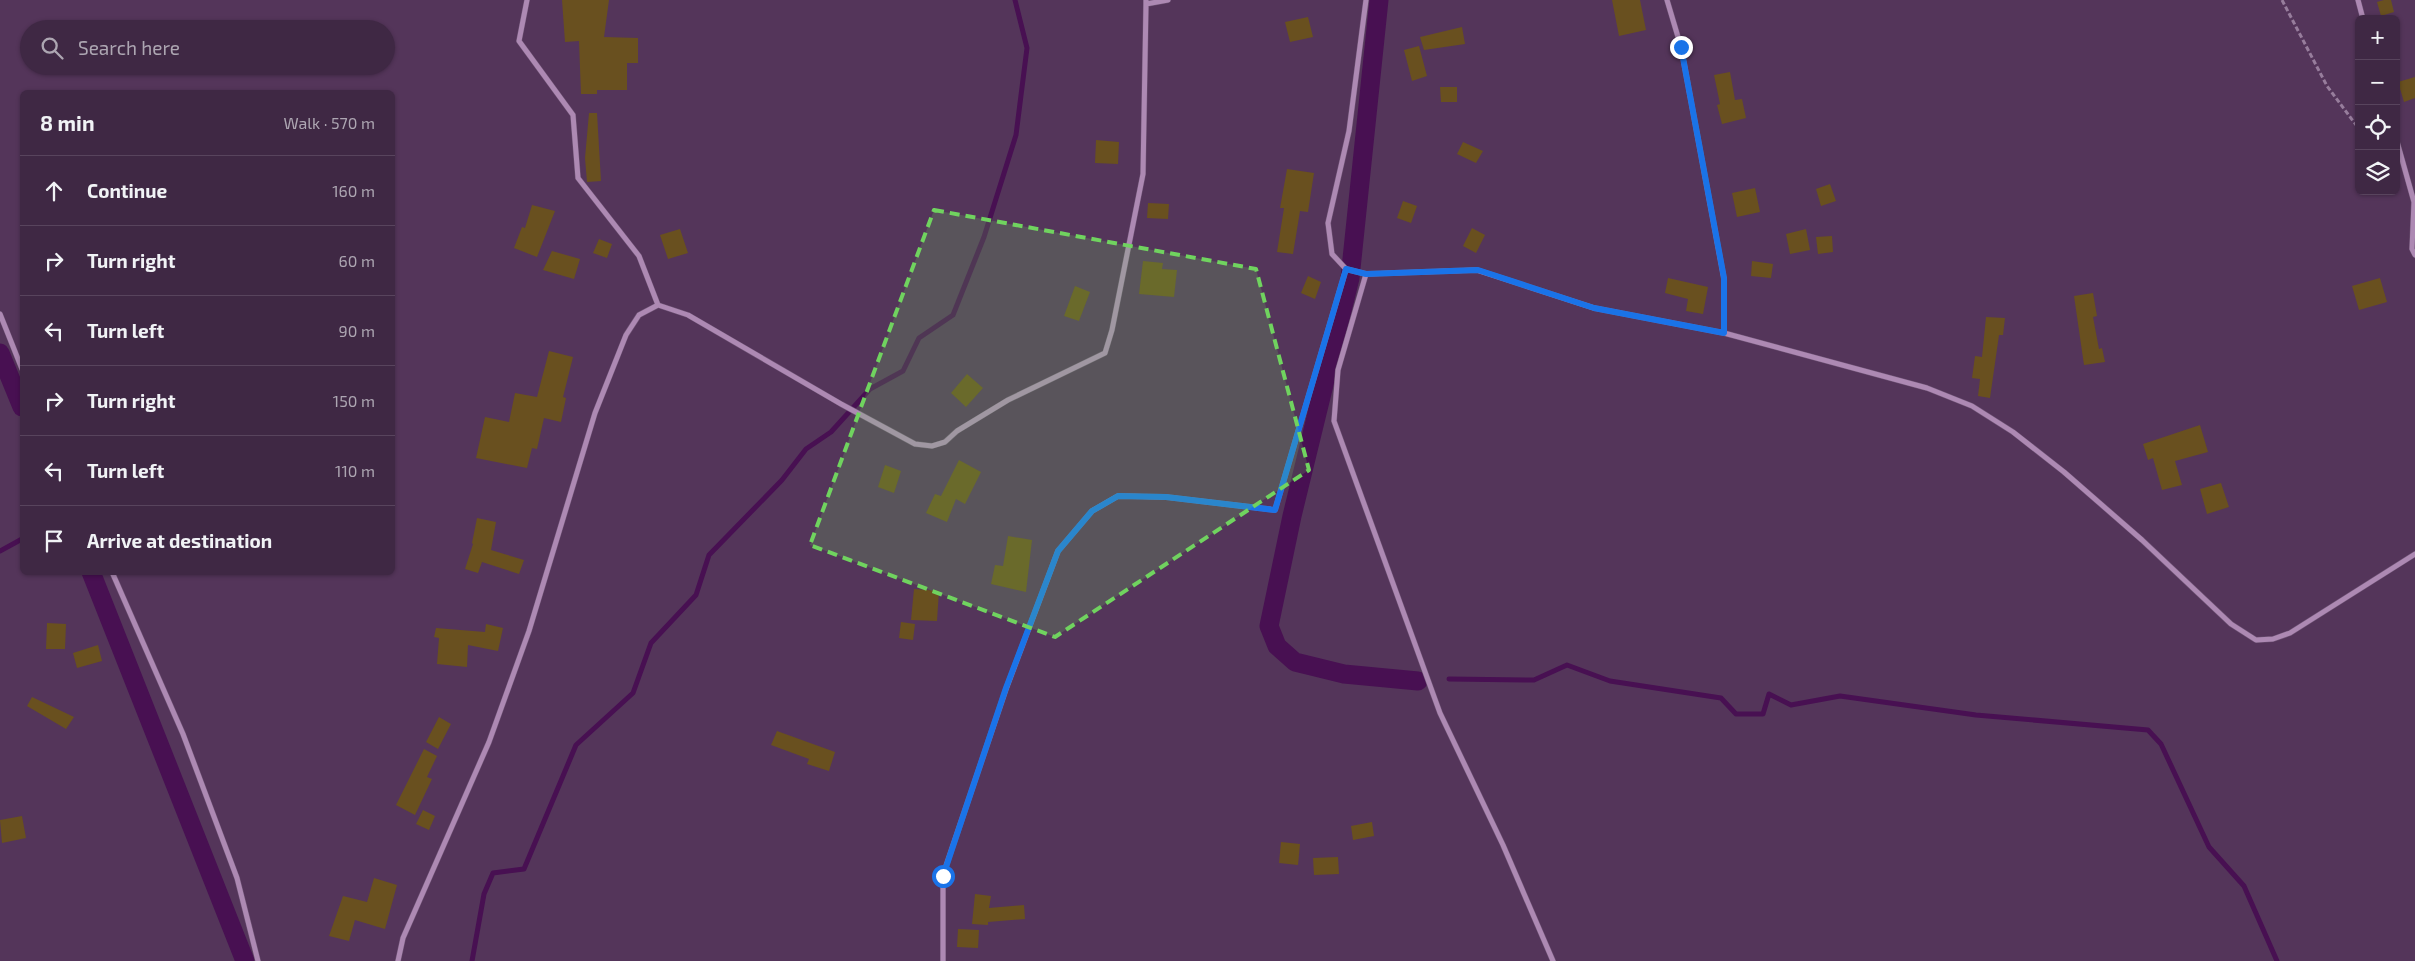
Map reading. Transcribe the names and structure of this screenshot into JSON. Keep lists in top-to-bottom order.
{
  "page": {
    "map_buttons": ["+", "−"],
    "search": "Search here",
    "heading": ["8 min", "Walk · 570 m"],
    "list": [
      ["Continue", "160 m"],
      ["Turn right", "60 m"],
      ["Turn left", "90 m"],
      ["Turn right", "150 m"],
      ["Turn left", "110 m"],
      "Arrive at destination"
    ]
  }
}
